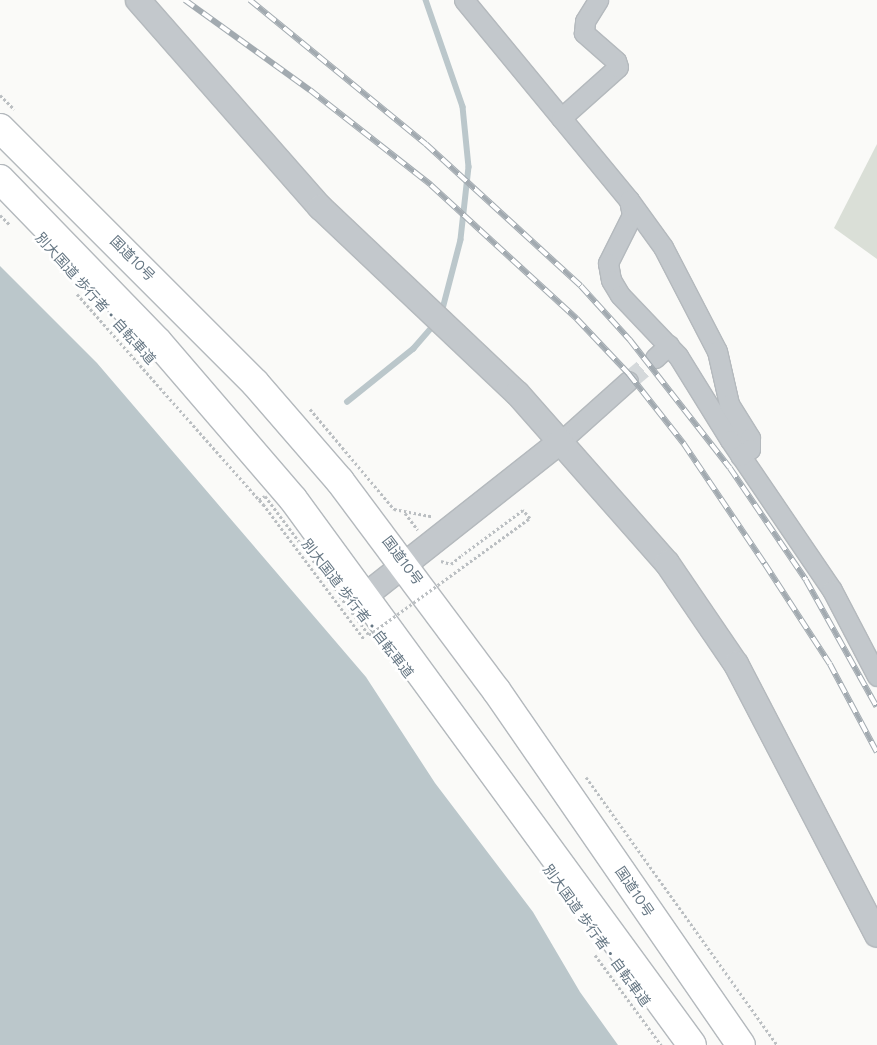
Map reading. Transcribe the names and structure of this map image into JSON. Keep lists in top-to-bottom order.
{
  "streets": {
    "highway": ["国道10号"],
    "path": ["別大国道 歩行者・自転車道"]
  }
}
